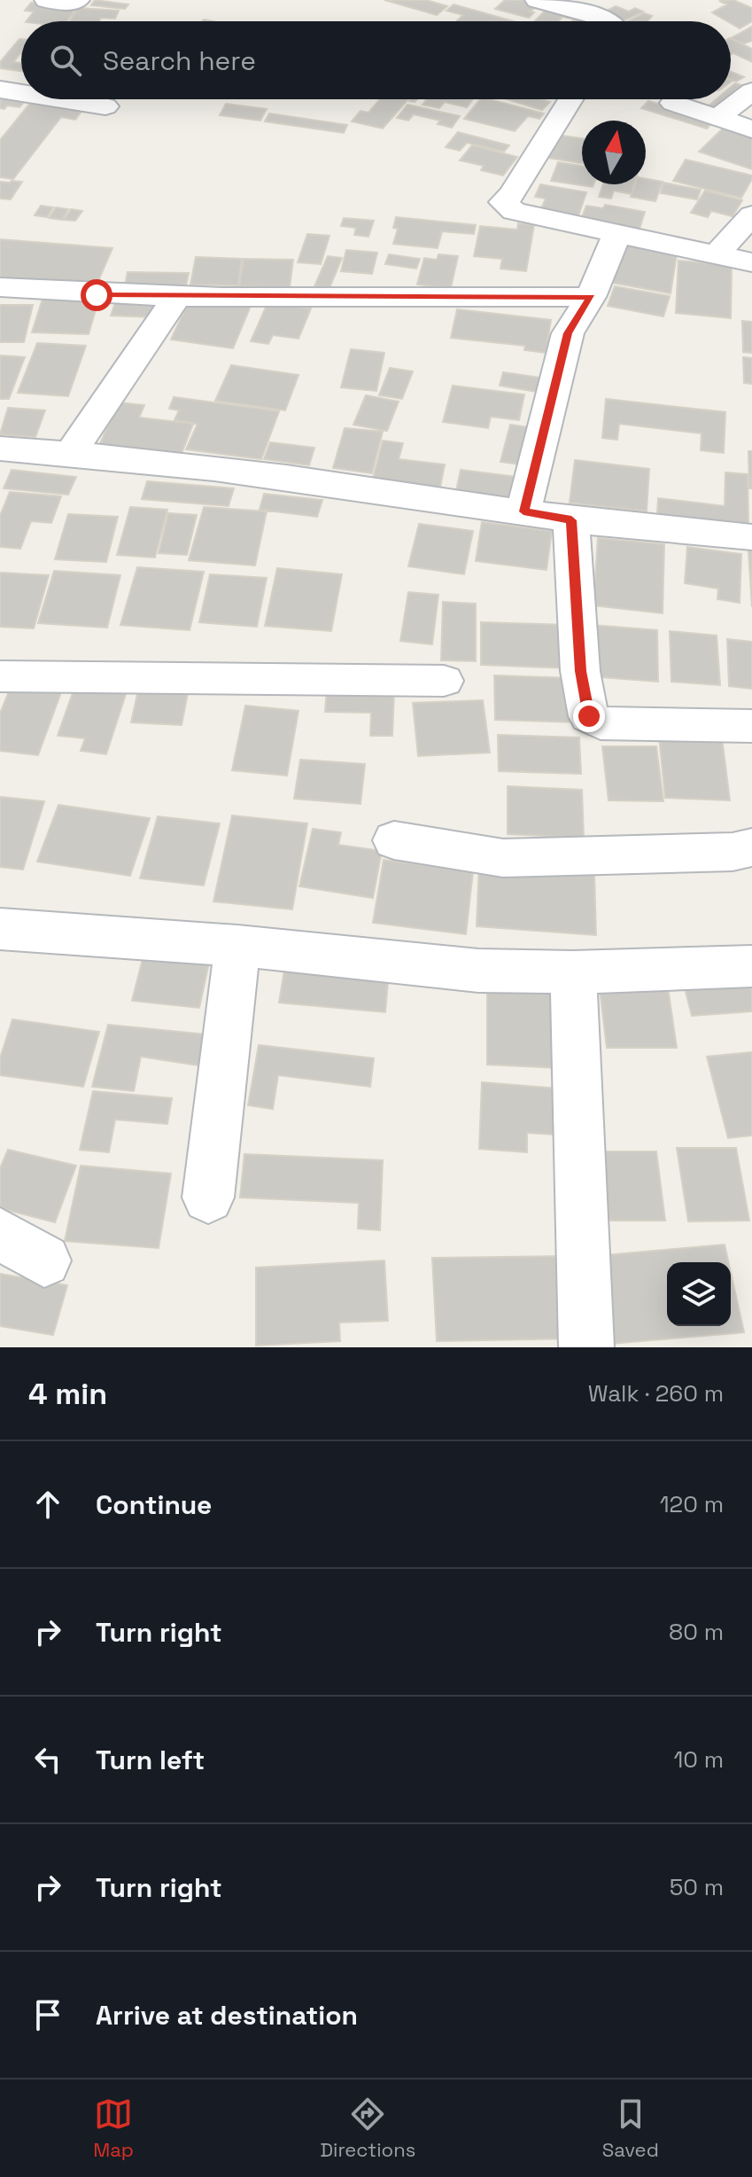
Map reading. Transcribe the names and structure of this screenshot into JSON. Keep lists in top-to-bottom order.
{
  "north": "top",
  "page": {
    "search": "Search here",
    "heading": ["4 min", "Walk · 260 m"],
    "list": [
      ["Continue", "120 m"],
      ["Turn right", "80 m"],
      ["Turn left", "10 m"],
      ["Turn right", "50 m"],
      "Arrive at destination"
    ],
    "nav": ["Map", "Directions", "Saved"]
  }
}
